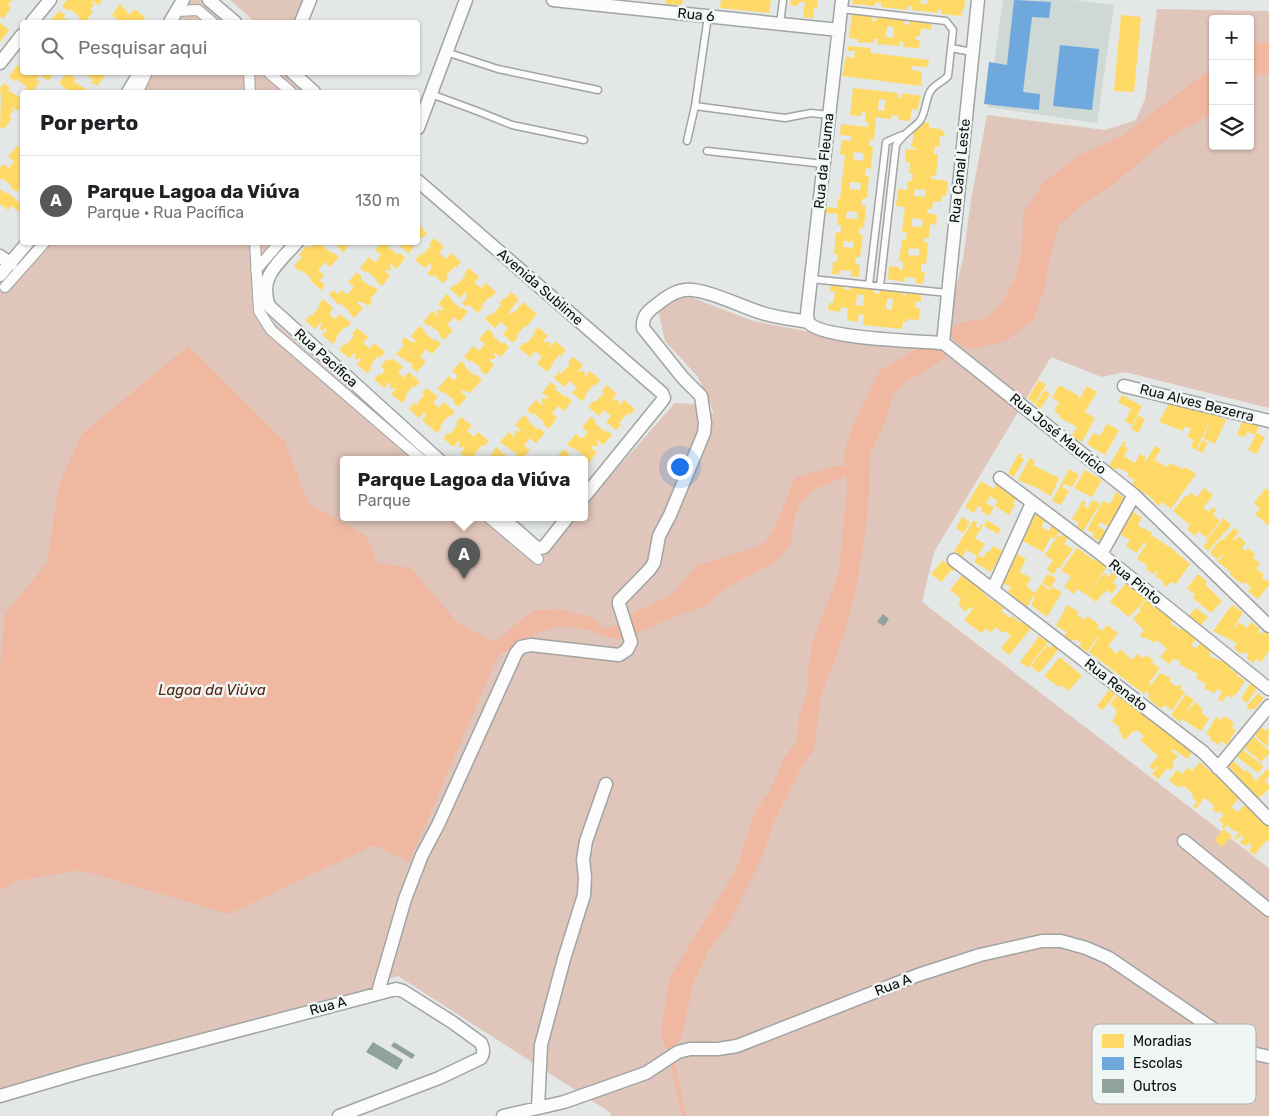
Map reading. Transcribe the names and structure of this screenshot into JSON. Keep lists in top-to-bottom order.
{
  "streets": {
    "street": [
      "Rua 6",
      "Rua da Fleuma",
      "Rua Canal Leste",
      "Avenida Sublime",
      "Rua Pacífica",
      "Rua Alves Bezerra",
      "Rua José Maurício",
      "Rua Pinto",
      "Rua Renato",
      "Rua A"
    ]
  },
  "crossings": [
    ["Rua 6", "Rua da Fleuma"],
    ["Rua Canal Leste", "Rua José Maurício"]
  ],
  "water": ["Lagoa da Viúva"],
  "legend": ["Moradias", "Escolas", "Outros"],
  "page": {
    "map_buttons": ["+", "−"],
    "search": "Pesquisar aqui",
    "heading": "Por perto",
    "list": [
      {
        "mark": "A",
        "name": "Parque Lagoa da Viúva",
        "note": "Parque · Rua Pacífica",
        "value": "130 m"
      }
    ],
    "popup": ["Parque Lagoa da Viúva", "Parque"],
    "pins": "A"
  }
}
